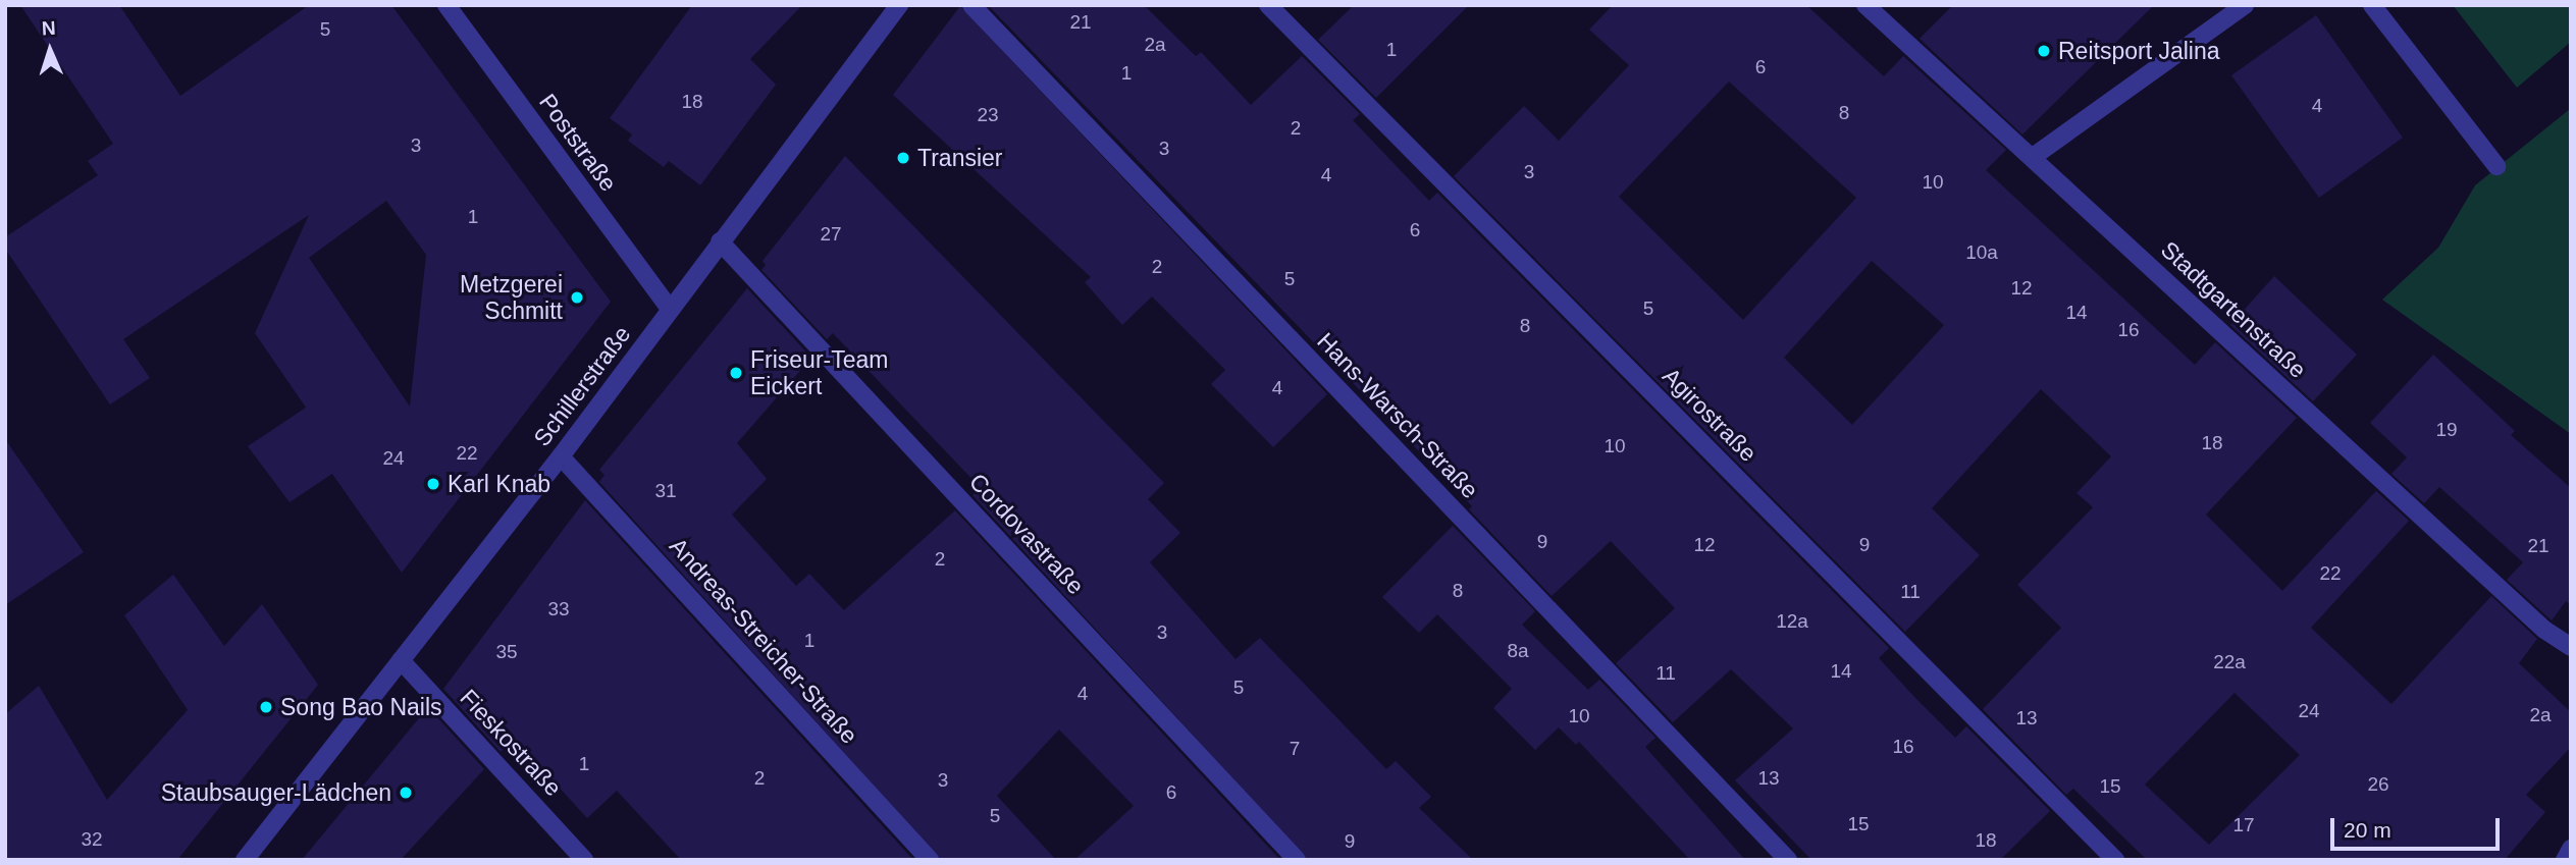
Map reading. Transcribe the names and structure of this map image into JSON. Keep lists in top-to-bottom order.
{
  "streets": {
    "street": [
      "Poststraße",
      "Stadtgartenstraße",
      "Schillerstraße",
      "Agirostraße",
      "Hans-Warsch-Straße",
      "Cordovastraße",
      "Andreas-Streicher-Straße",
      "Fieskostraße"
    ]
  },
  "crossings": [
    ["Poststraße", "Schillerstraße"],
    ["Schillerstraße", "Cordovastraße"],
    ["Schillerstraße", "Andreas-Streicher-Straße"],
    ["Schillerstraße", "Fieskostraße"]
  ],
  "places": [
    "Reitsport Jalina",
    "Transier",
    "Metzgerei Schmitt",
    "Friseur-Team Eickert",
    "Karl Knab",
    "Song Bao Nails",
    "Staubsauger-Lädchen"
  ],
  "house_numbers": [
    "21",
    "5",
    "2a",
    "1",
    "6",
    "1",
    "18",
    "4",
    "8",
    "23",
    "2",
    "3",
    "3",
    "3",
    "4",
    "10",
    "1",
    "6",
    "27",
    "10a",
    "2",
    "5",
    "12",
    "5",
    "14",
    "8",
    "16",
    "4",
    "19",
    "18",
    "10",
    "22",
    "24",
    "31",
    "9",
    "12",
    "9",
    "21",
    "2",
    "22",
    "8",
    "11",
    "33",
    "12a",
    "3",
    "1",
    "8a",
    "35",
    "22a",
    "14",
    "11",
    "5",
    "4",
    "24",
    "2a",
    "10",
    "13",
    "16",
    "7",
    "1",
    "2",
    "13",
    "3",
    "26",
    "15",
    "6",
    "5",
    "15",
    "17",
    "32",
    "18",
    "9"
  ],
  "scale_bar": "20 m",
  "north": "top"
}
